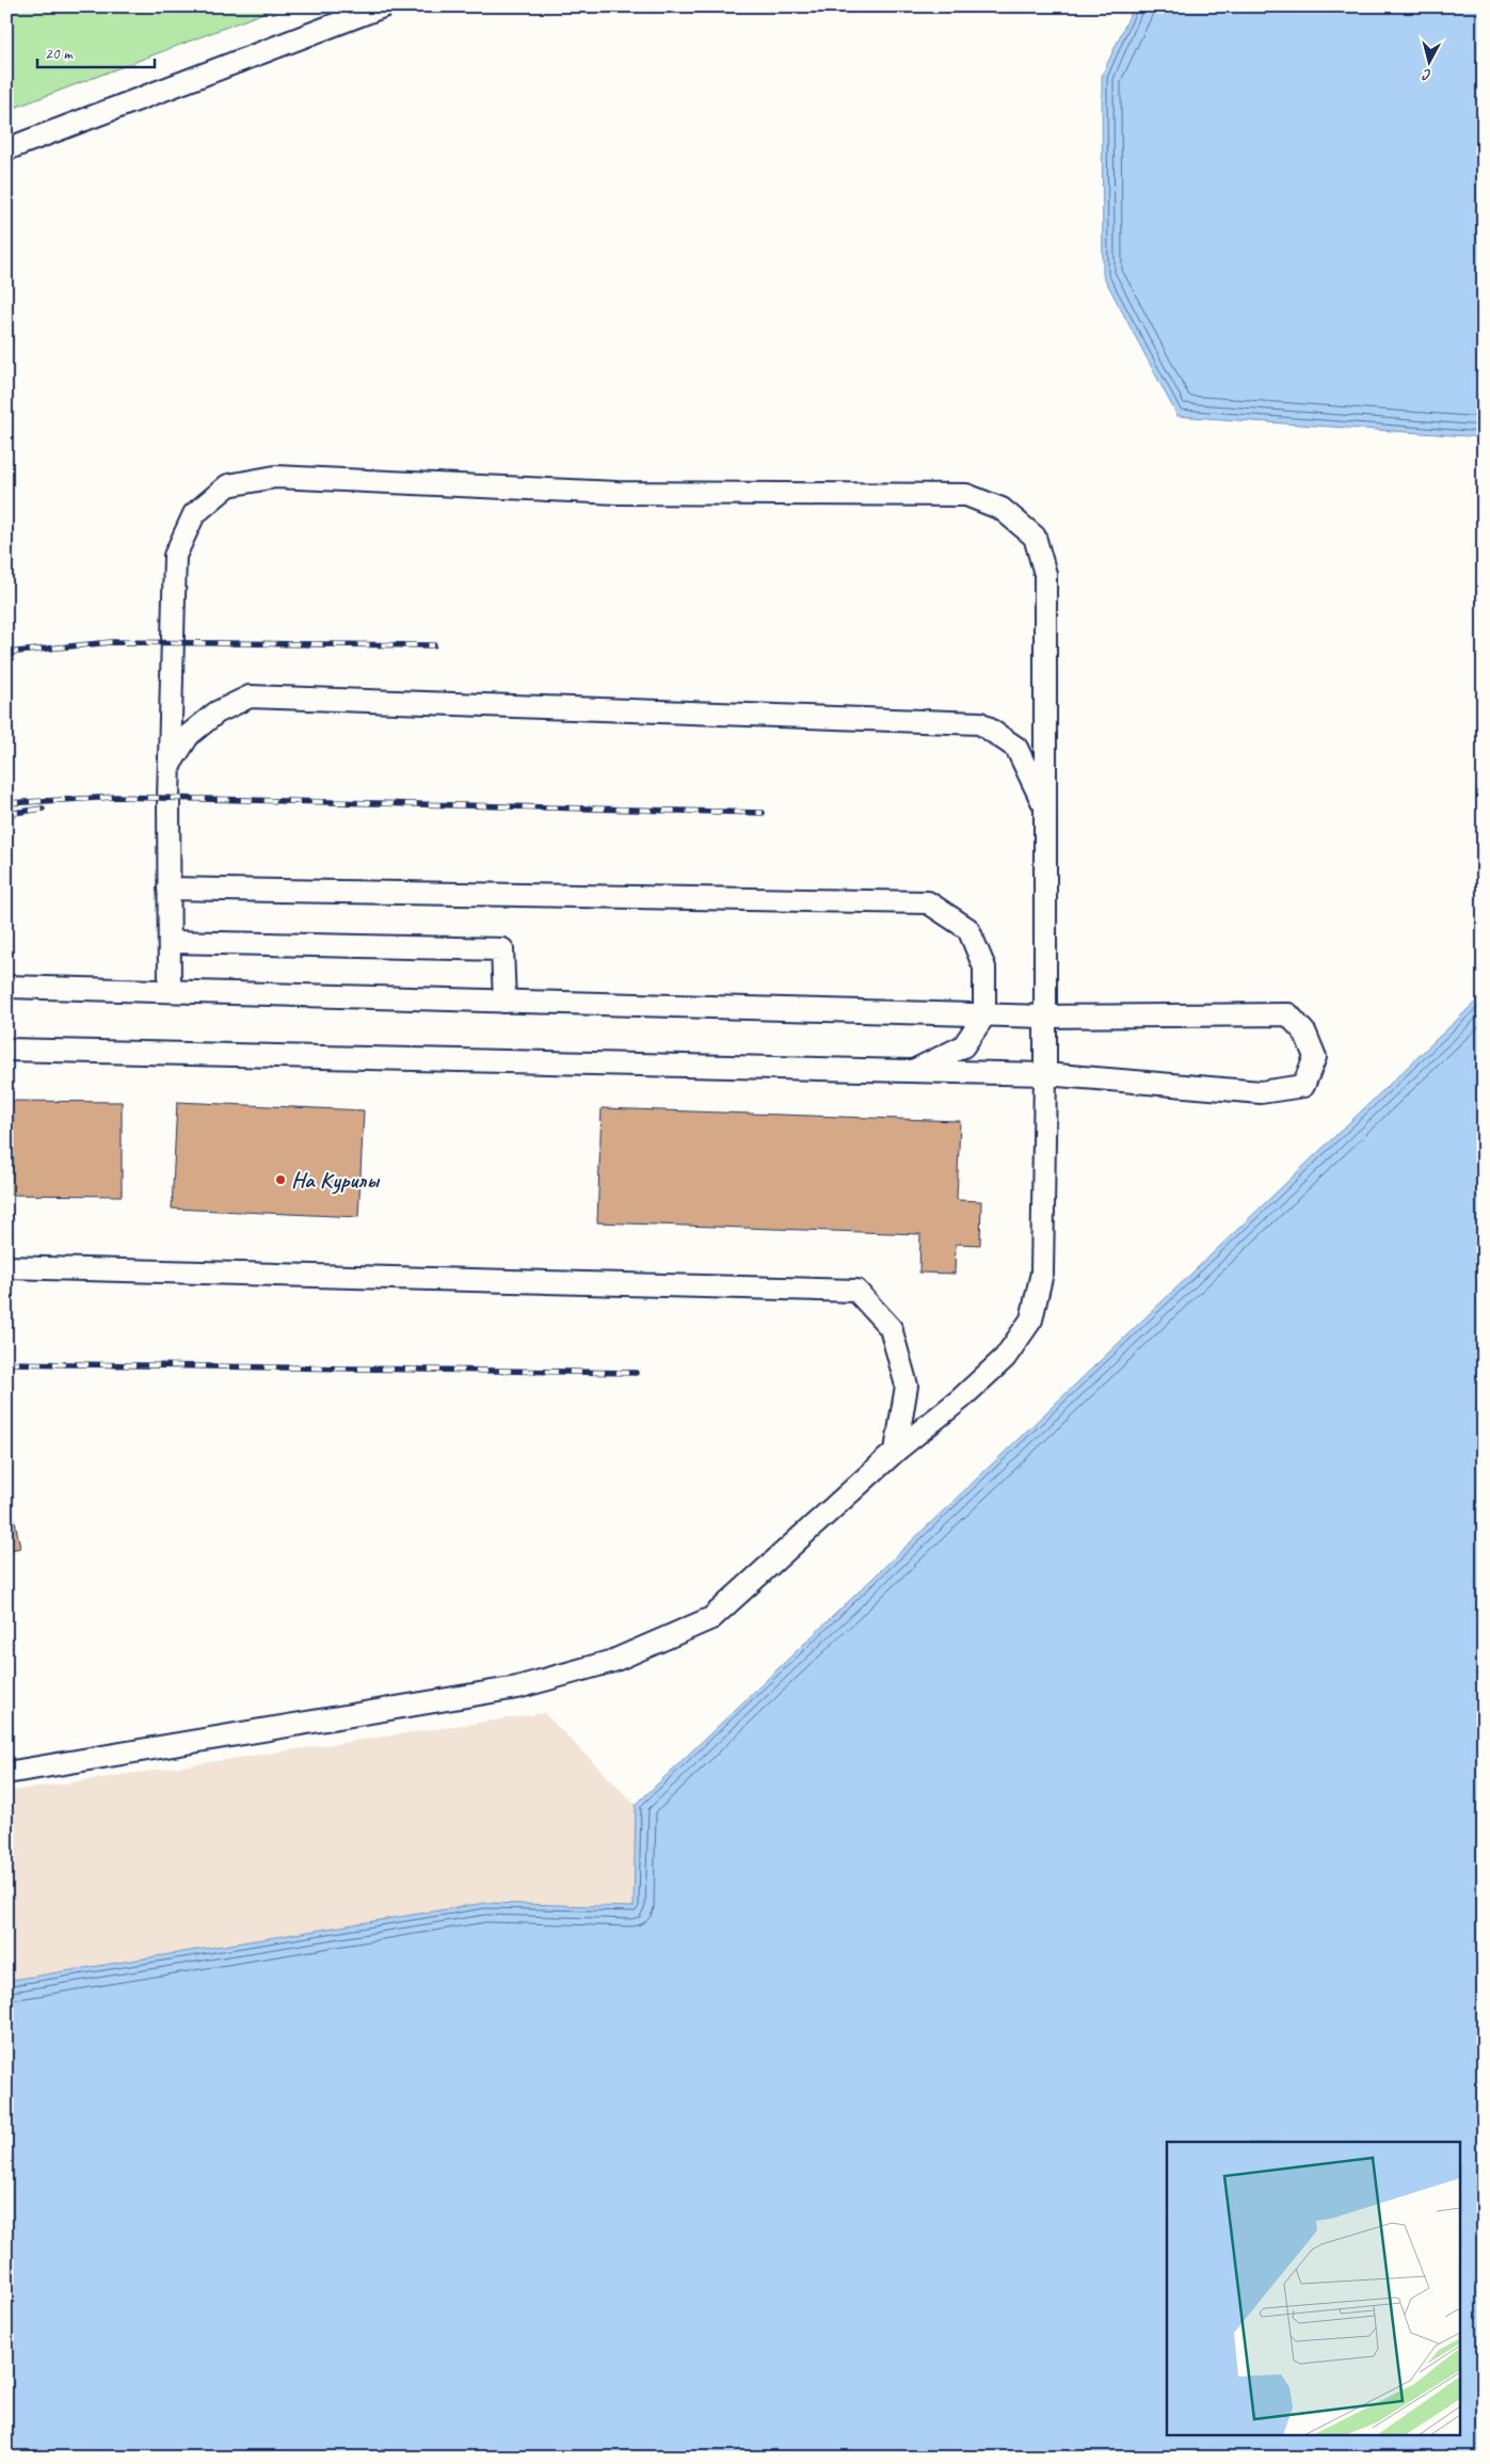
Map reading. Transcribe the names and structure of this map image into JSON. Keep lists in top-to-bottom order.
{
  "places": ["На Курилы"],
  "scale_bar": "20 m",
  "north": "bottom"
}
